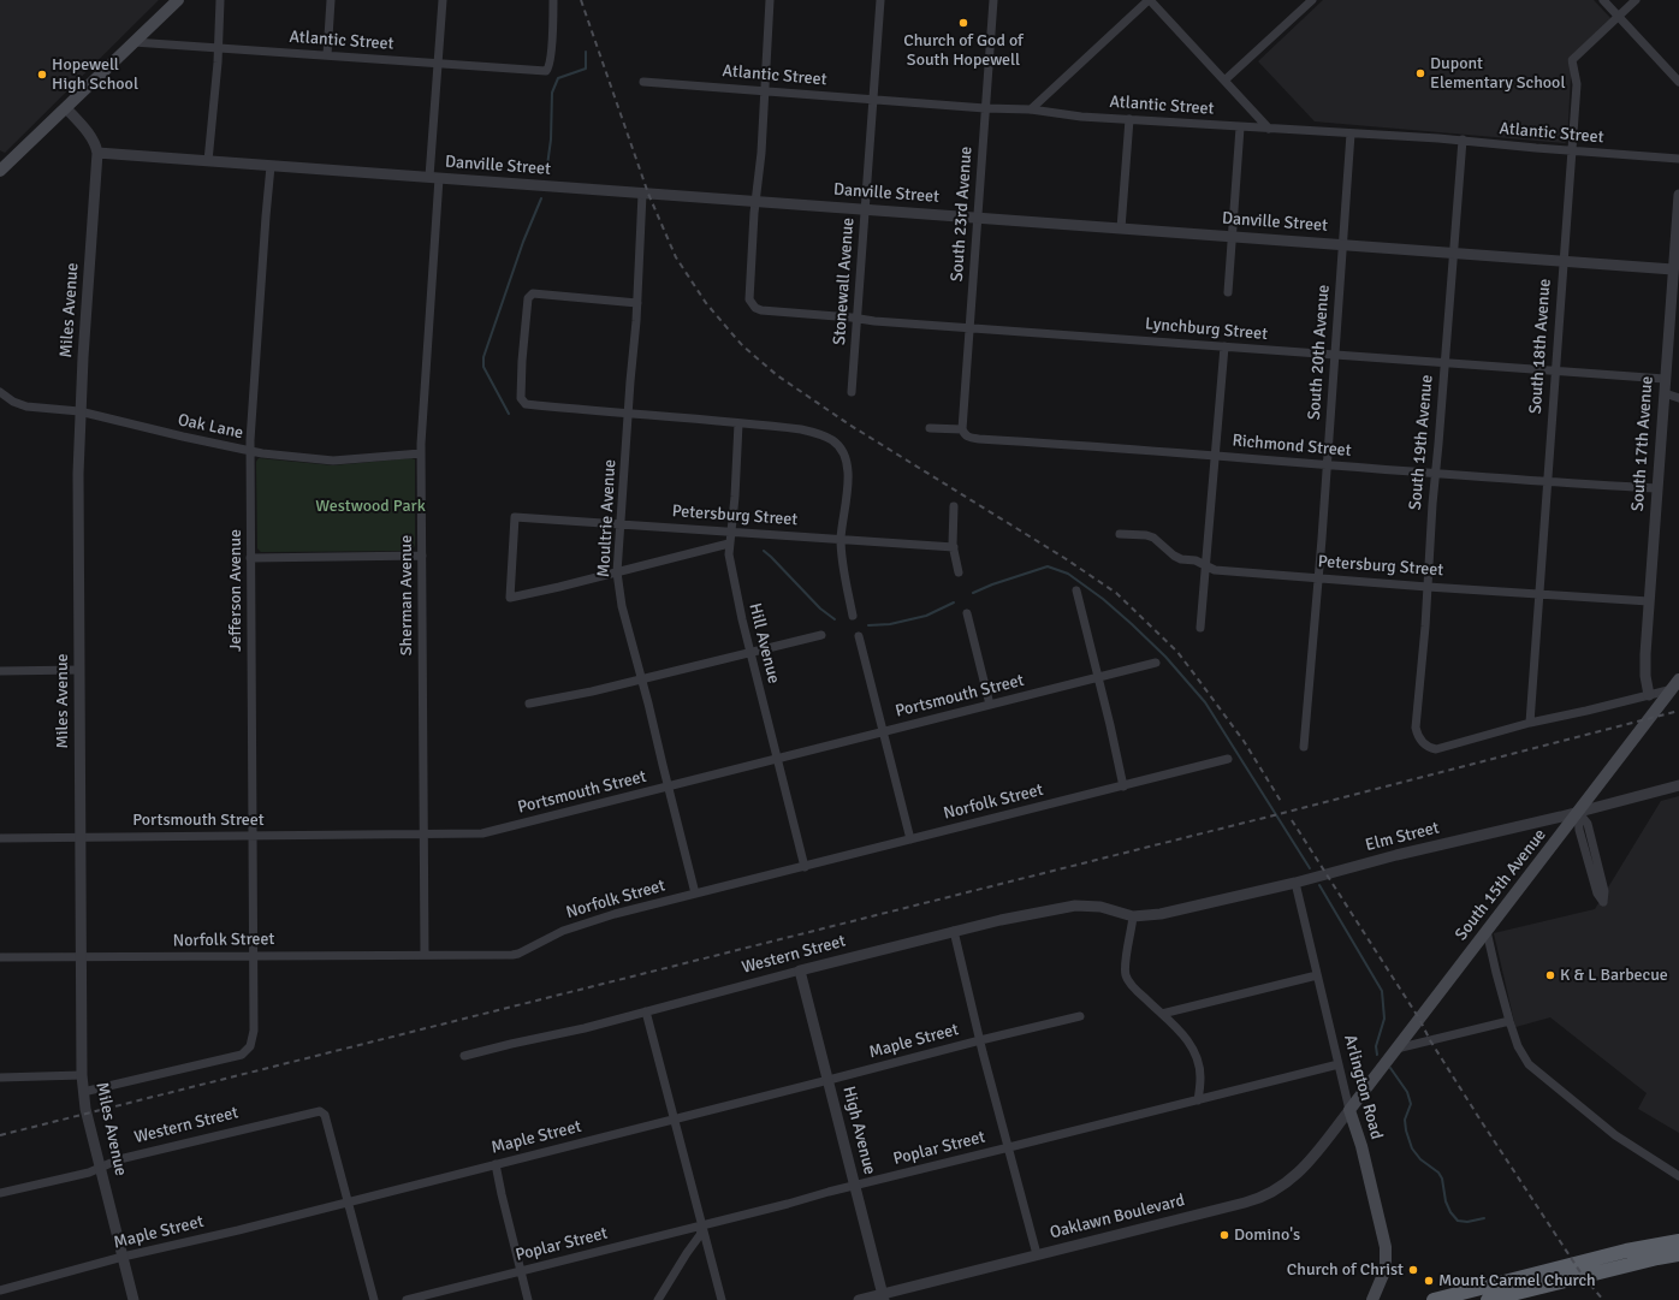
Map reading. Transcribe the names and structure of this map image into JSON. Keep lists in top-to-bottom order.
{
  "streets": {
    "main road": ["South 15th Avenue", "Arlington Road"],
    "street": [
      "Atlantic Street",
      "Danville Street",
      "South 23rd Avenue",
      "Stonewall Avenue",
      "Miles Avenue",
      "Lynchburg Street",
      "South 18th Avenue",
      "South 20th Avenue",
      "Oak Lane",
      "South 19th Avenue",
      "South 17th Avenue",
      "Richmond Street",
      "Petersburg Street",
      "Moultrie Avenue",
      "Jefferson Avenue",
      "Sherman Avenue",
      "Hill Avenue",
      "Portsmouth Street",
      "Norfolk Street",
      "Elm Street",
      "Western Street",
      "Maple Street",
      "High Avenue",
      "Poplar Street",
      "Oaklawn Boulevard"
    ]
  },
  "crossings": [
    ["Atlantic Street", "South 23rd Avenue"],
    ["Atlantic Street", "Stonewall Avenue"],
    ["Atlantic Street", "South 18th Avenue"],
    ["Atlantic Street", "South 20th Avenue"],
    ["Atlantic Street", "South 19th Avenue"],
    ["Atlantic Street", "Sherman Avenue"],
    ["Danville Street", "South 23rd Avenue"],
    ["Danville Street", "Stonewall Avenue"],
    ["Danville Street", "Miles Avenue"],
    ["Danville Street", "Lynchburg Street"],
    ["Danville Street", "South 18th Avenue"],
    ["Danville Street", "South 20th Avenue"],
    ["Danville Street", "South 19th Avenue"],
    ["Danville Street", "South 17th Avenue"],
    ["Danville Street", "Moultrie Avenue"],
    ["Danville Street", "Jefferson Avenue"],
    ["Danville Street", "Sherman Avenue"],
    ["South 23rd Avenue", "Lynchburg Street"],
    ["South 23rd Avenue", "Richmond Street"],
    ["Stonewall Avenue", "Lynchburg Street"],
    ["Miles Avenue", "Oak Lane"],
    ["Miles Avenue", "Jefferson Avenue"],
    ["Miles Avenue", "Portsmouth Street"],
    ["Miles Avenue", "Norfolk Street"],
    ["Miles Avenue", "Western Street"],
    ["Miles Avenue", "Maple Street"],
    ["Lynchburg Street", "South 18th Avenue"],
    ["Lynchburg Street", "South 20th Avenue"],
    ["Lynchburg Street", "South 19th Avenue"],
    ["Lynchburg Street", "South 17th Avenue"],
    ["South 18th Avenue", "South 19th Avenue"],
    ["South 18th Avenue", "Richmond Street"],
    ["South 18th Avenue", "Petersburg Street"],
    ["South 20th Avenue", "Richmond Street"],
    ["South 20th Avenue", "Petersburg Street"],
    ["Oak Lane", "Jefferson Avenue"],
    ["Oak Lane", "Sherman Avenue"],
    ["South 19th Avenue", "Richmond Street"],
    ["South 19th Avenue", "Petersburg Street"],
    ["South 17th Avenue", "Richmond Street"],
    ["South 17th Avenue", "Petersburg Street"],
    ["Petersburg Street", "Moultrie Avenue"],
    ["Petersburg Street", "Hill Avenue"],
    ["Moultrie Avenue", "Portsmouth Street"],
    ["Moultrie Avenue", "Norfolk Street"],
    ["Jefferson Avenue", "Portsmouth Street"],
    ["Jefferson Avenue", "Norfolk Street"],
    ["Sherman Avenue", "Portsmouth Street"],
    ["Sherman Avenue", "Norfolk Street"],
    ["Hill Avenue", "Portsmouth Street"],
    ["Hill Avenue", "Norfolk Street"],
    ["Elm Street", "South 15th Avenue"],
    ["Elm Street", "Western Street"],
    ["Elm Street", "Arlington Road"],
    ["South 15th Avenue", "Arlington Road"],
    ["South 15th Avenue", "Oaklawn Boulevard"],
    ["Western Street", "Maple Street"],
    ["Western Street", "High Avenue"],
    ["Maple Street", "High Avenue"],
    ["Arlington Road", "Poplar Street"],
    ["Arlington Road", "Oaklawn Boulevard"],
    ["High Avenue", "Poplar Street"],
    ["High Avenue", "Oaklawn Boulevard"]
  ],
  "parks": ["Westwood Park"],
  "places": [
    "Church of God of South Hopewell",
    "Dupont Elementary School",
    "Hopewell High School",
    "K & L Barbecue",
    "Domino's",
    "Church of Christ",
    "Mount Carmel Church"
  ]
}
